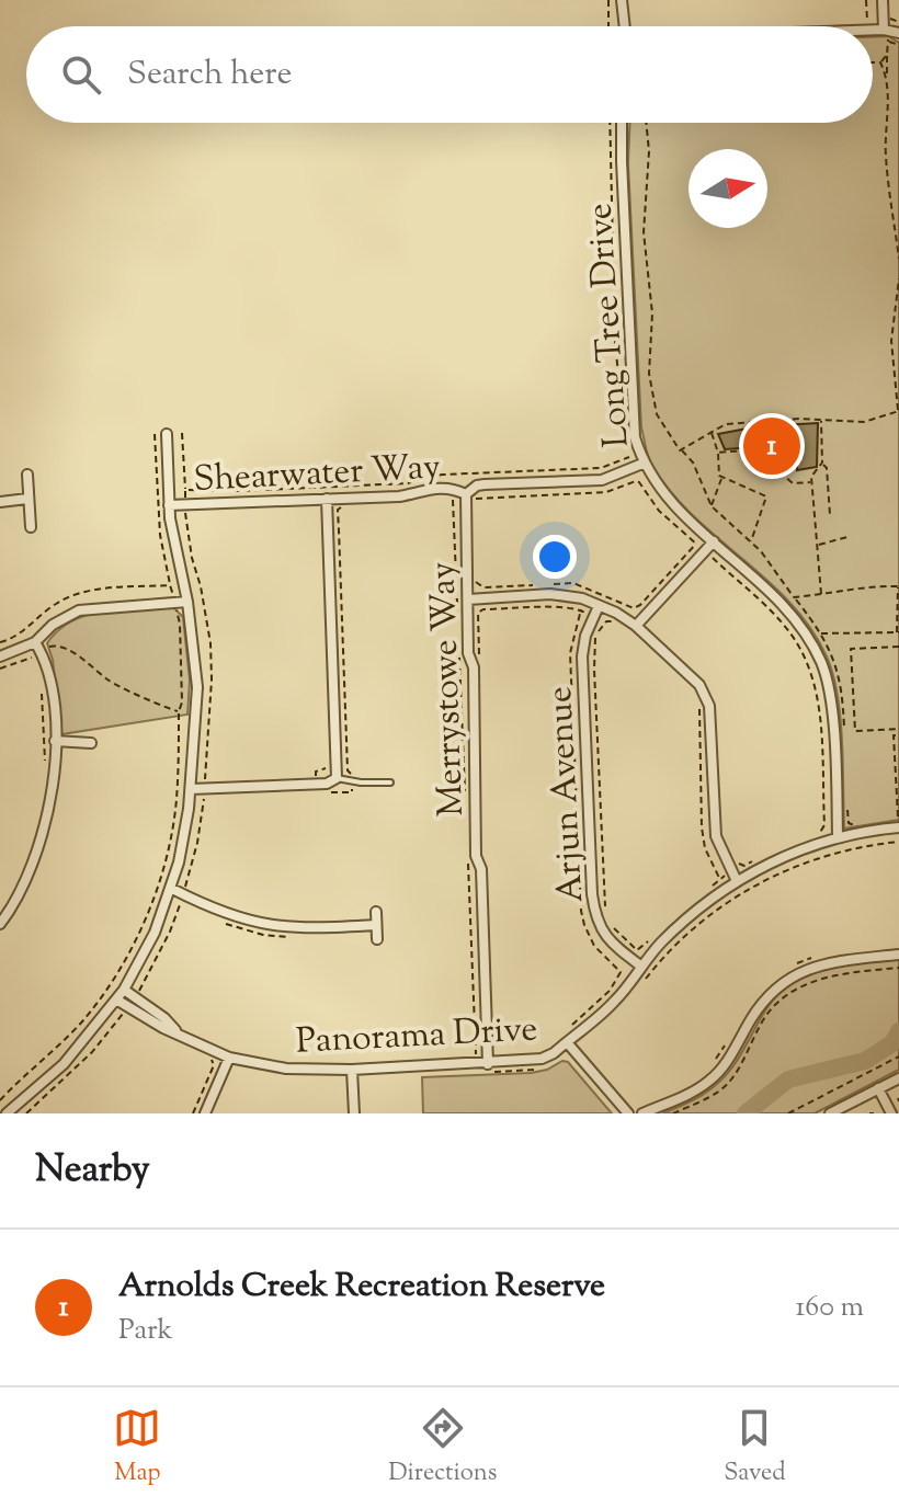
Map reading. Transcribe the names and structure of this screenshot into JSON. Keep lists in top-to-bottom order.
{
  "streets": {
    "street": [
      "Long Tree Drive",
      "Shearwater Way",
      "Merrystowe Way",
      "Arjun Avenue",
      "Panorama Drive"
    ]
  },
  "crossings": [
    ["Long Tree Drive", "Panorama Drive"],
    ["Shearwater Way", "Merrystowe Way"],
    ["Merrystowe Way", "Panorama Drive"],
    ["Arjun Avenue", "Panorama Drive"]
  ],
  "north": "right",
  "page": {
    "search": "Search here",
    "pins": "1",
    "heading": "Nearby",
    "list": [
      {
        "mark": "1",
        "name": "Arnolds Creek Recreation Reserve",
        "note": "Park",
        "value": "160 m"
      }
    ],
    "nav": ["Map", "Directions", "Saved"]
  }
}
